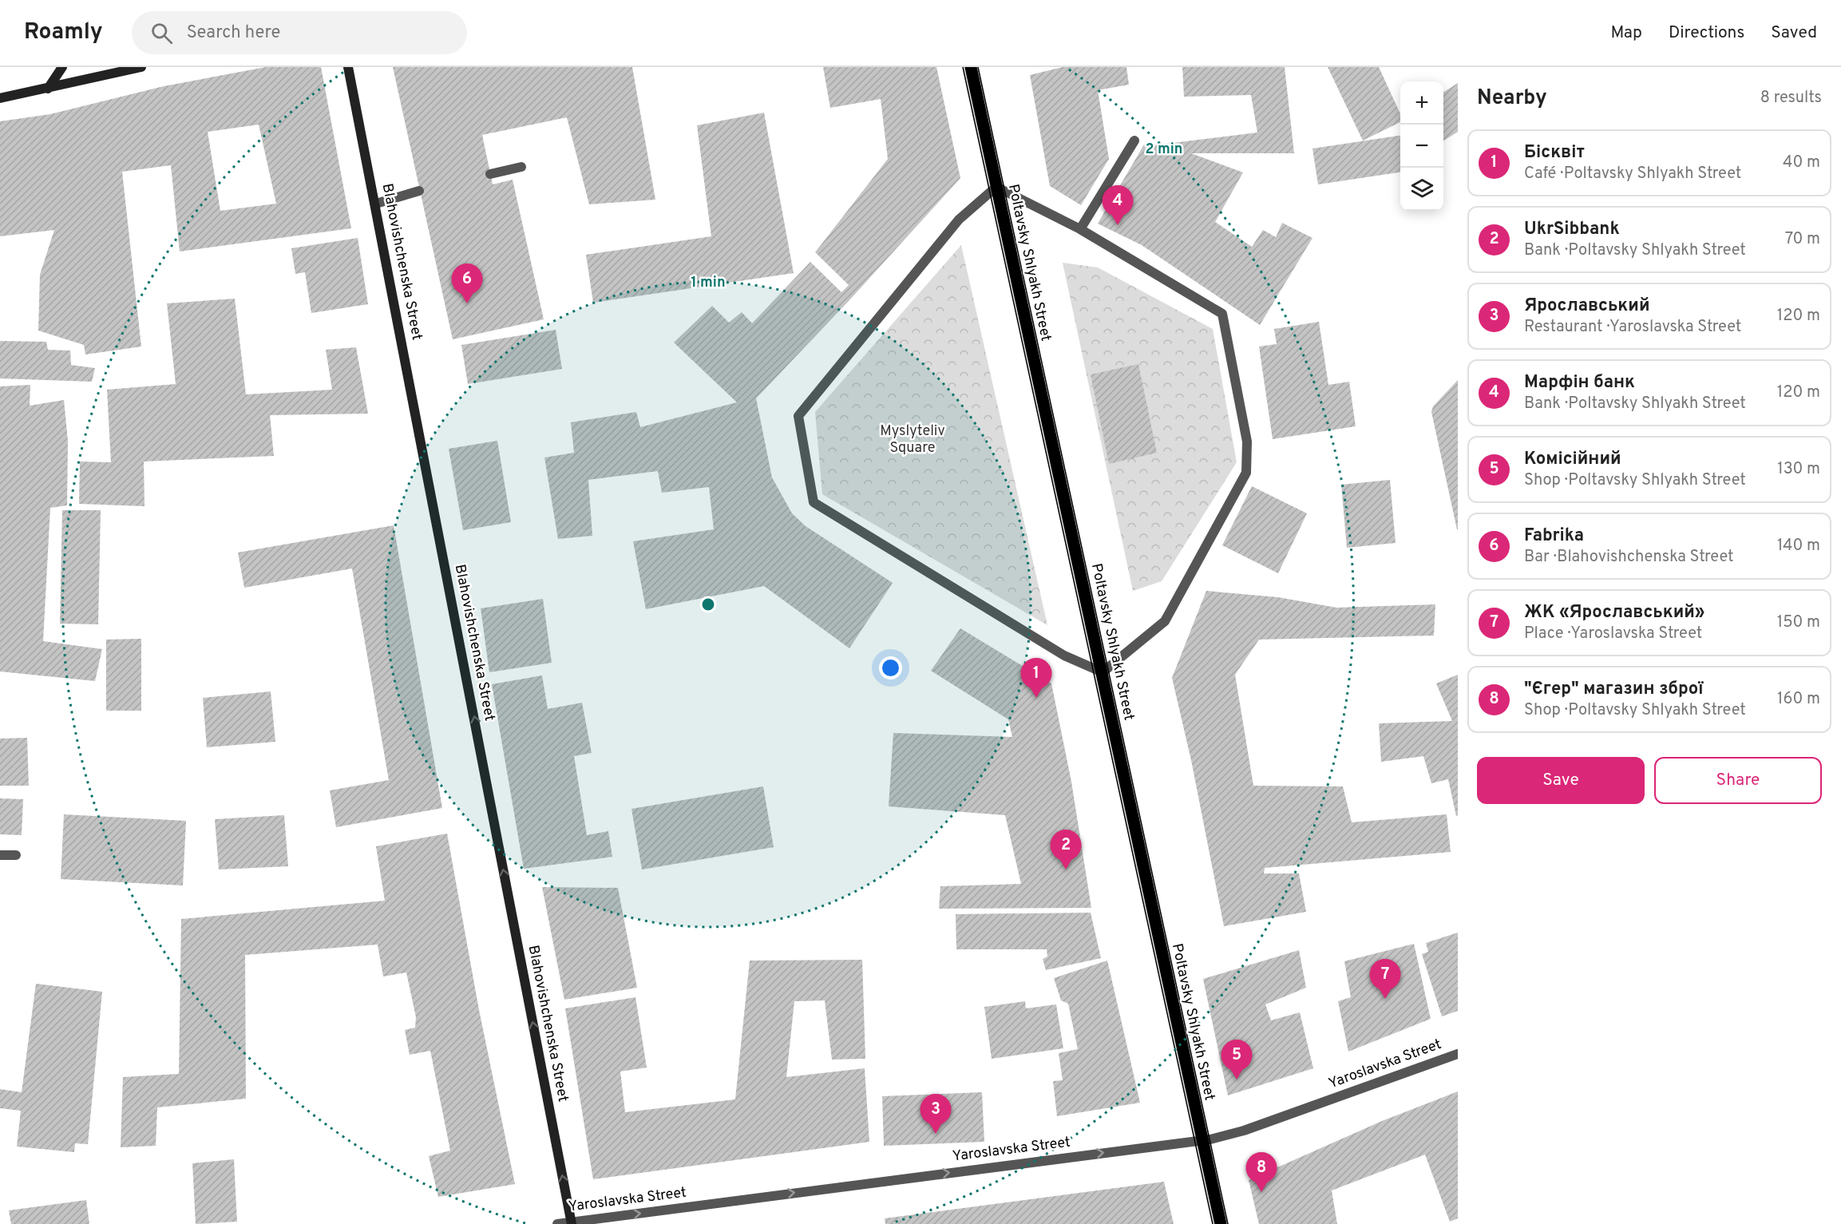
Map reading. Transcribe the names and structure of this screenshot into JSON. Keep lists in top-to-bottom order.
{
  "streets": {
    "main road": ["Poltavsky Shlyakh Street"],
    "street": ["Blahovishchenska Street", "Yaroslavska Street"]
  },
  "crossings": [
    ["Blahovishchenska Street", "Yaroslavska Street"],
    ["Poltavsky Shlyakh Street", "Yaroslavska Street"]
  ],
  "one_way": ["Blahovishchenska Street", "Yaroslavska Street"],
  "parks": ["Myslyteliv Square"],
  "page": {
    "header": "Roamly",
    "search": "Search here",
    "nav": ["Map", "Directions", "Saved"],
    "heading": ["Nearby", "8 results"],
    "map_buttons": ["+", "−"],
    "list": [
      {
        "mark": "1",
        "name": "Бісквіт",
        "note": "Café · Poltavsky Shlyakh Street",
        "value": "40 m"
      },
      {
        "mark": "2",
        "name": "UkrSibbank",
        "note": "Bank · Poltavsky Shlyakh Street",
        "value": "70 m"
      },
      {
        "mark": "3",
        "name": "Ярославський",
        "note": "Restaurant · Yaroslavska Street",
        "value": "120 m"
      },
      {
        "mark": "4",
        "name": "Марфін банк",
        "note": "Bank · Poltavsky Shlyakh Street",
        "value": "120 m"
      },
      {
        "mark": "5",
        "name": "Комісійний",
        "note": "Shop · Poltavsky Shlyakh Street",
        "value": "130 m"
      },
      {
        "mark": "6",
        "name": "Fabrika",
        "note": "Bar · Blahovishchenska Street",
        "value": "140 m"
      },
      {
        "mark": "7",
        "name": "ЖК «Ярославський»",
        "note": "Place · Yaroslavska Street",
        "value": "150 m"
      },
      {
        "mark": "8",
        "name": "\"Єгер\" магазин зброї",
        "note": "Shop · Poltavsky Shlyakh Street",
        "value": "160 m"
      }
    ],
    "pins": [
      "4",
      "6",
      "1",
      "2",
      "7",
      "5",
      "3",
      "8"
    ],
    "buttons": ["Save", "Share"]
  },
  "rings": ["2 min", "1 min"]
}
